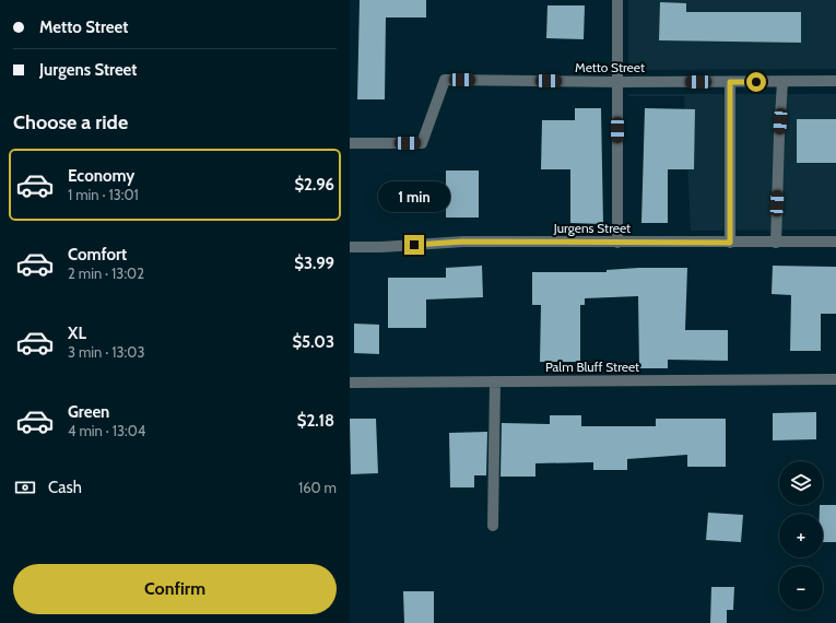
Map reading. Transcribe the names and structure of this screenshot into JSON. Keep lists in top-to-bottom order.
{
  "streets": {
    "street": ["Metto Street", "Jurgens Street", "Palm Bluff Street"]
  },
  "page": {
    "banner": ["Metto Street", "Jurgens Street"],
    "heading": "Choose a ride",
    "list": [
      {
        "name": "Economy",
        "note": "1 min · 13:01",
        "value": "$2.96"
      },
      {
        "name": "Comfort",
        "note": "2 min · 13:02",
        "value": "$3.99"
      },
      {
        "name": "XL",
        "note": "3 min · 13:03",
        "value": "$5.03"
      },
      {
        "name": "Green",
        "note": "4 min · 13:04",
        "value": "$2.18"
      }
    ],
    "bubble": "1 min",
    "map_buttons": ["+", "−"],
    "pay": ["Cash", "160 m"],
    "buttons": "Confirm"
  }
}
